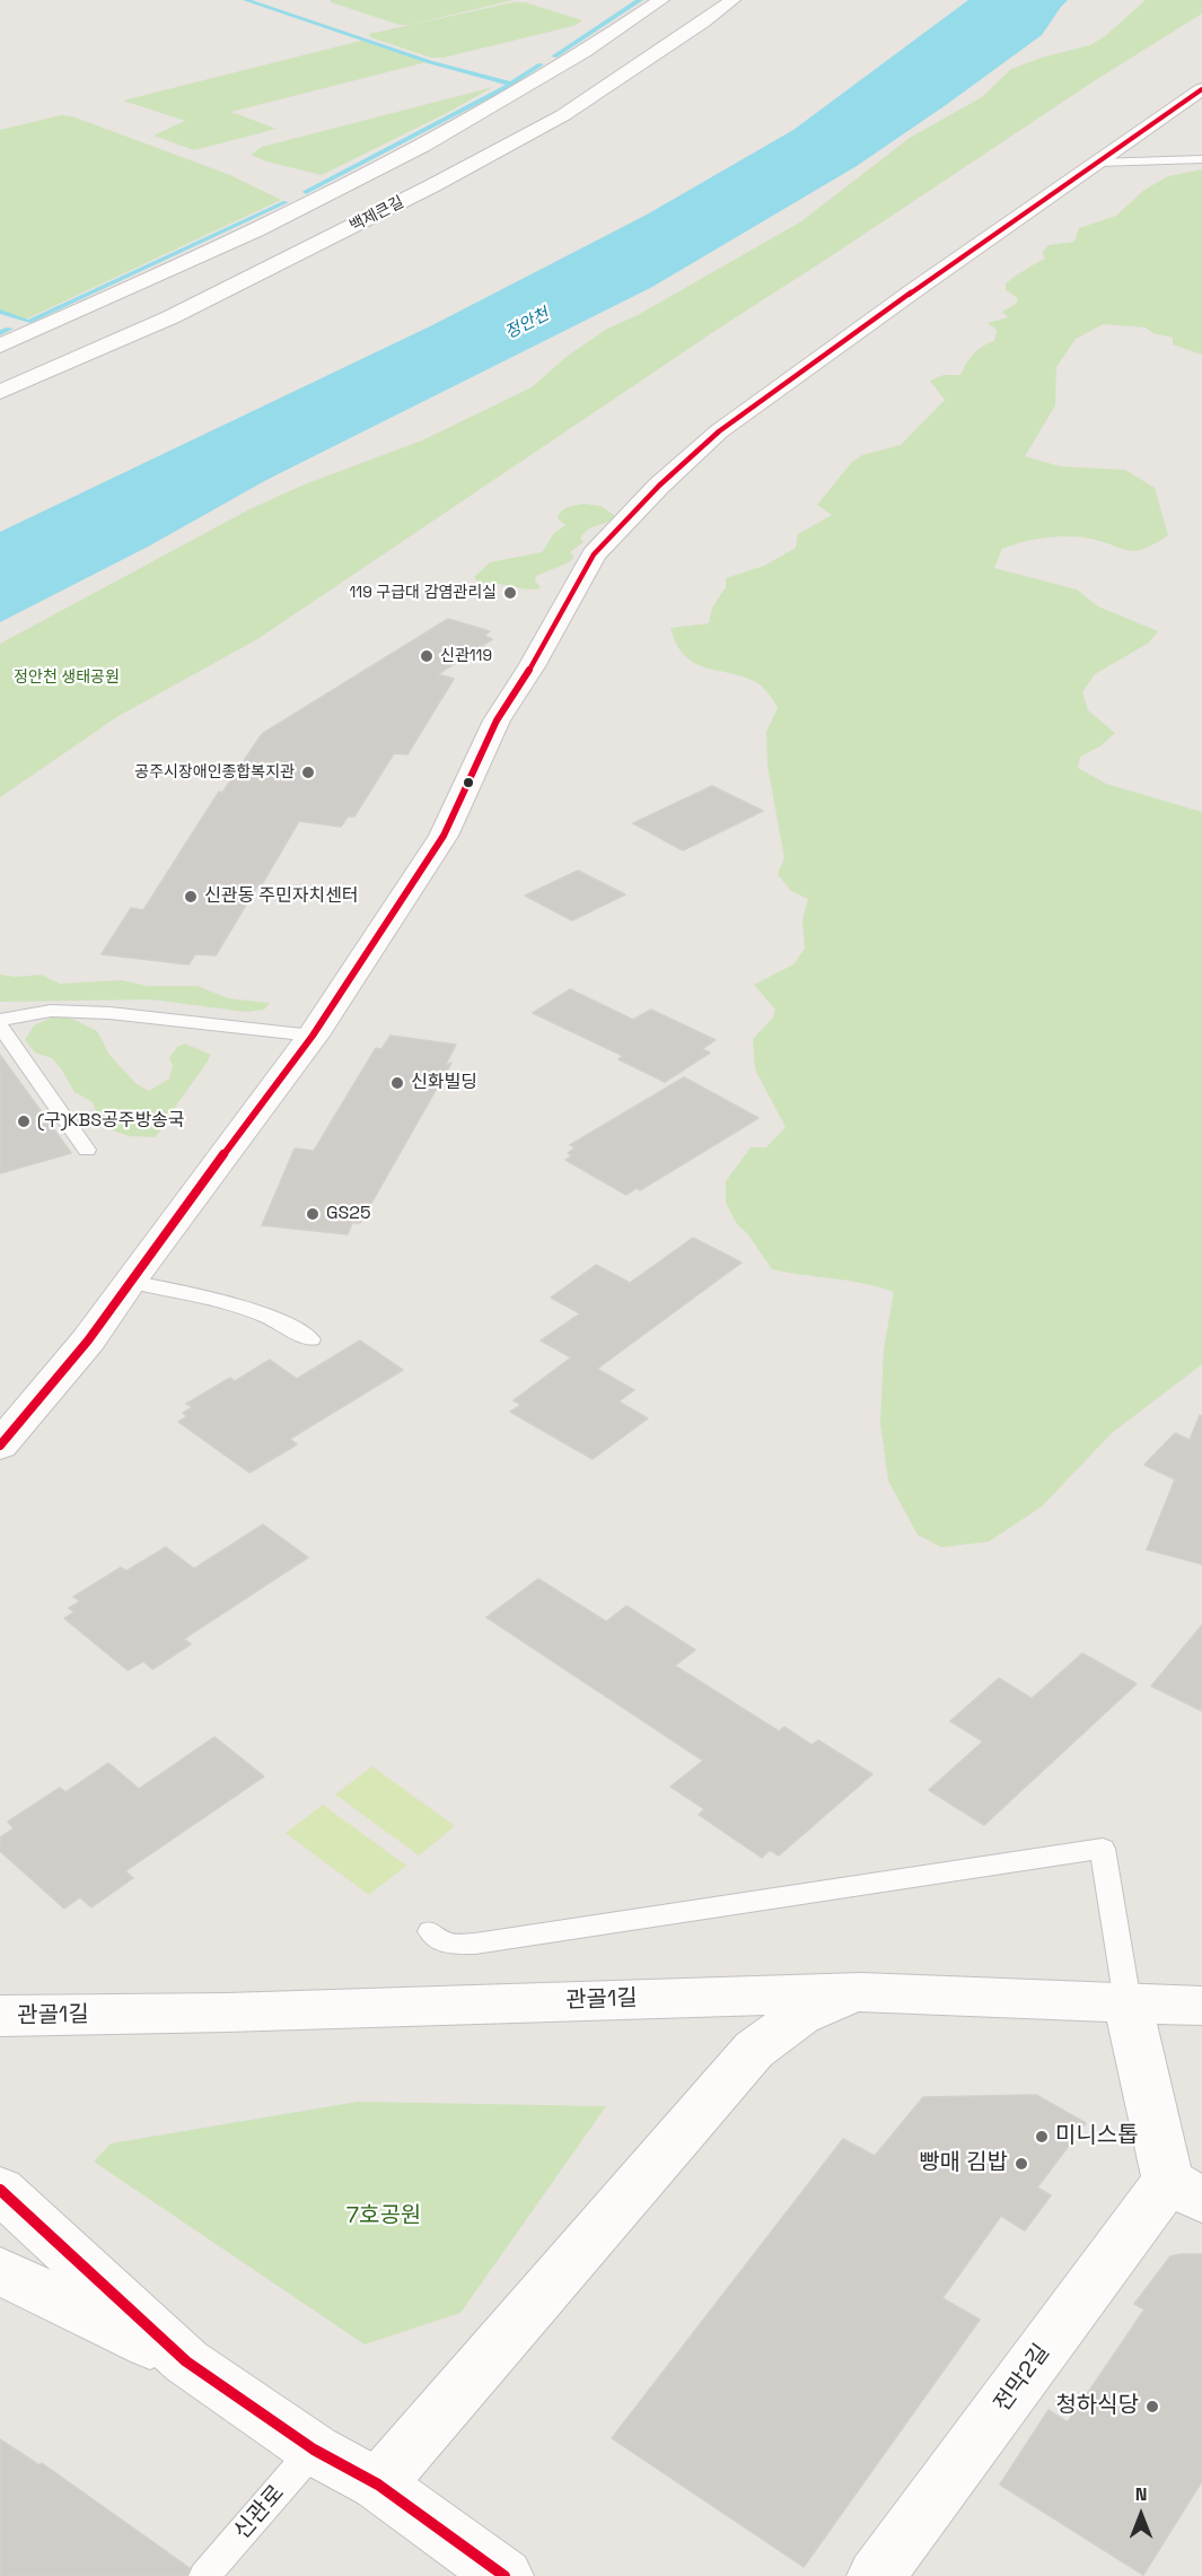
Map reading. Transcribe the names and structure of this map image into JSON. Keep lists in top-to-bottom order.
{
  "streets": {
    "main road": ["백제큰길", "관골1길", "전막2길"],
    "lane": ["신관로"]
  },
  "crossings": [
    ["관골1길", "전막2길"]
  ],
  "water": ["정안천"],
  "parks": ["정안천 생태공원", "7호공원"],
  "places": [
    "119 구급대 감염관리실",
    "신관119",
    "공주시장애인종합복지관",
    "신관동 주민자치센터",
    "신화빌딩",
    "(구)KBS공주방송국",
    "GS25",
    "미니스톱",
    "빵매 김밥",
    "청하식당"
  ],
  "north": "top"
}
